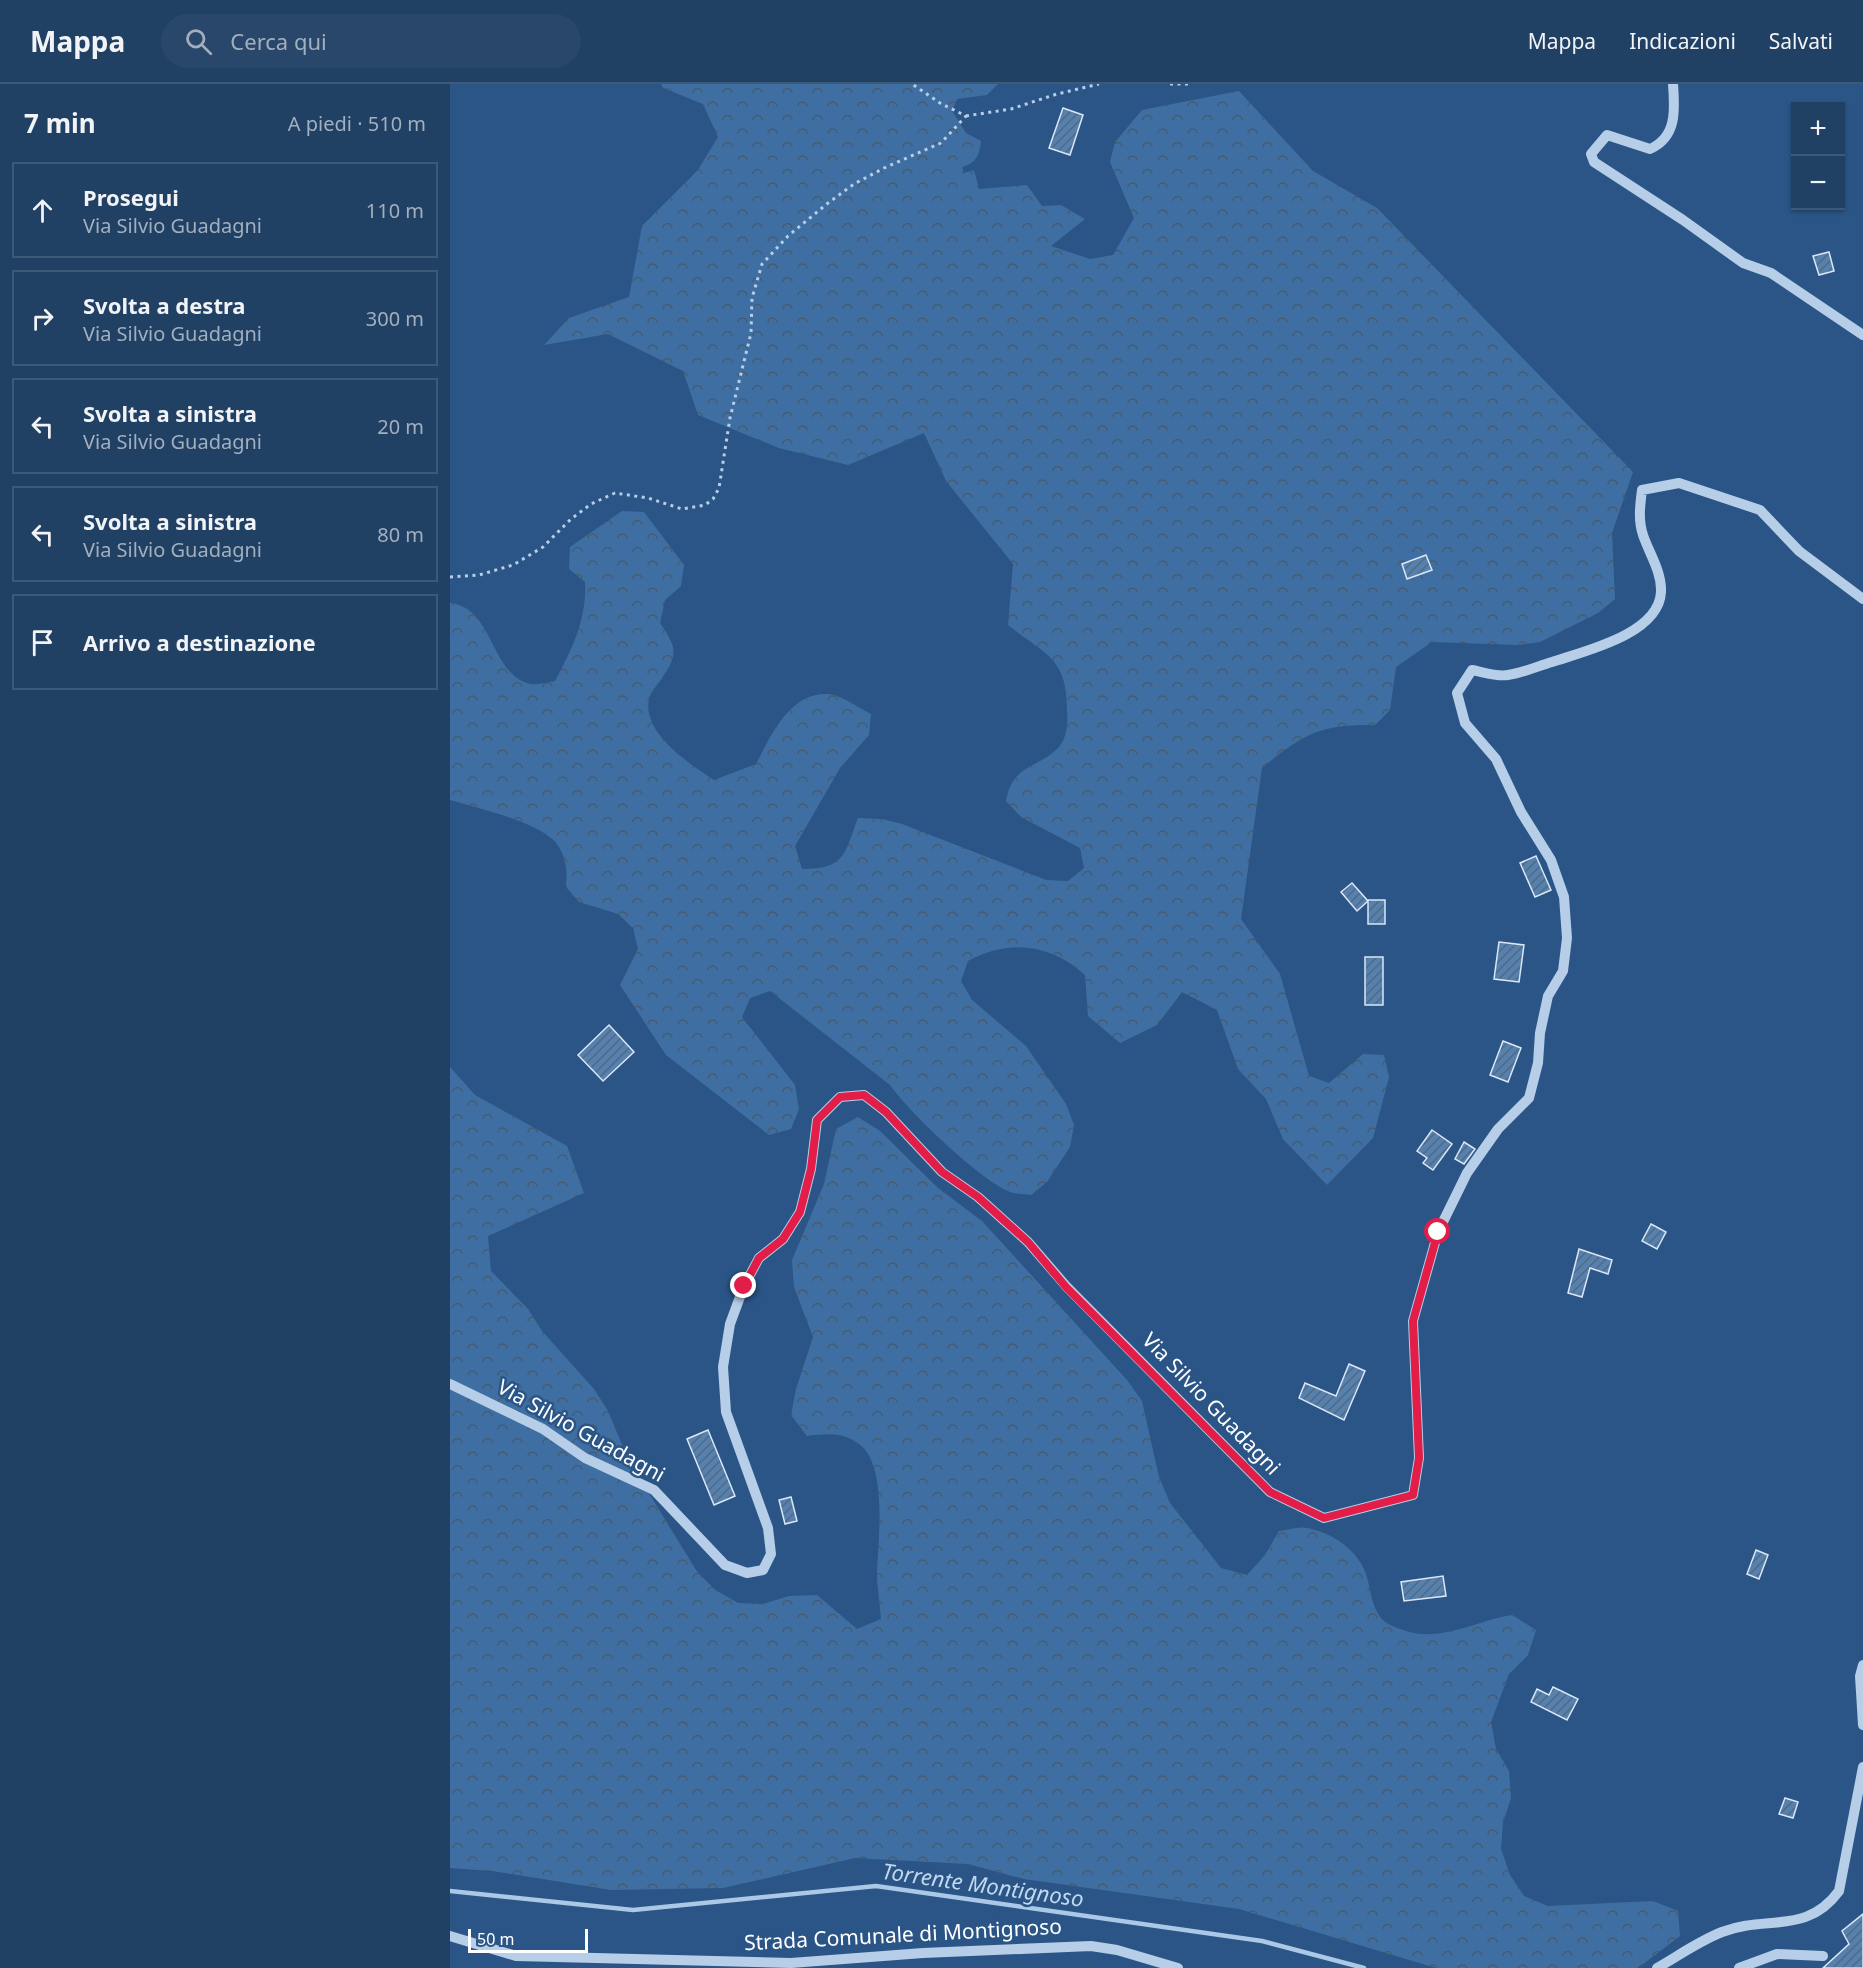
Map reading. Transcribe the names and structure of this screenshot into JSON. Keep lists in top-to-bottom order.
{
  "streets": {
    "street": ["Via Silvio Guadagni", "Strada Comunale di Montignoso"]
  },
  "water": ["Torrente Montignoso"],
  "scale_bar": "50 m",
  "page": {
    "header": "Mappa",
    "search": "Cerca qui",
    "nav": ["Mappa", "Indicazioni", "Salvati"],
    "heading": ["7 min", "A piedi · 510 m"],
    "map_buttons": ["+", "−"],
    "list": [
      ["Prosegui", "Via Silvio Guadagni", "110 m"],
      ["Svolta a destra", "Via Silvio Guadagni", "300 m"],
      ["Svolta a sinistra", "Via Silvio Guadagni", "20 m"],
      ["Svolta a sinistra", "Via Silvio Guadagni", "80 m"],
      "Arrivo a destinazione"
    ],
    "scale": "50 m"
  }
}
